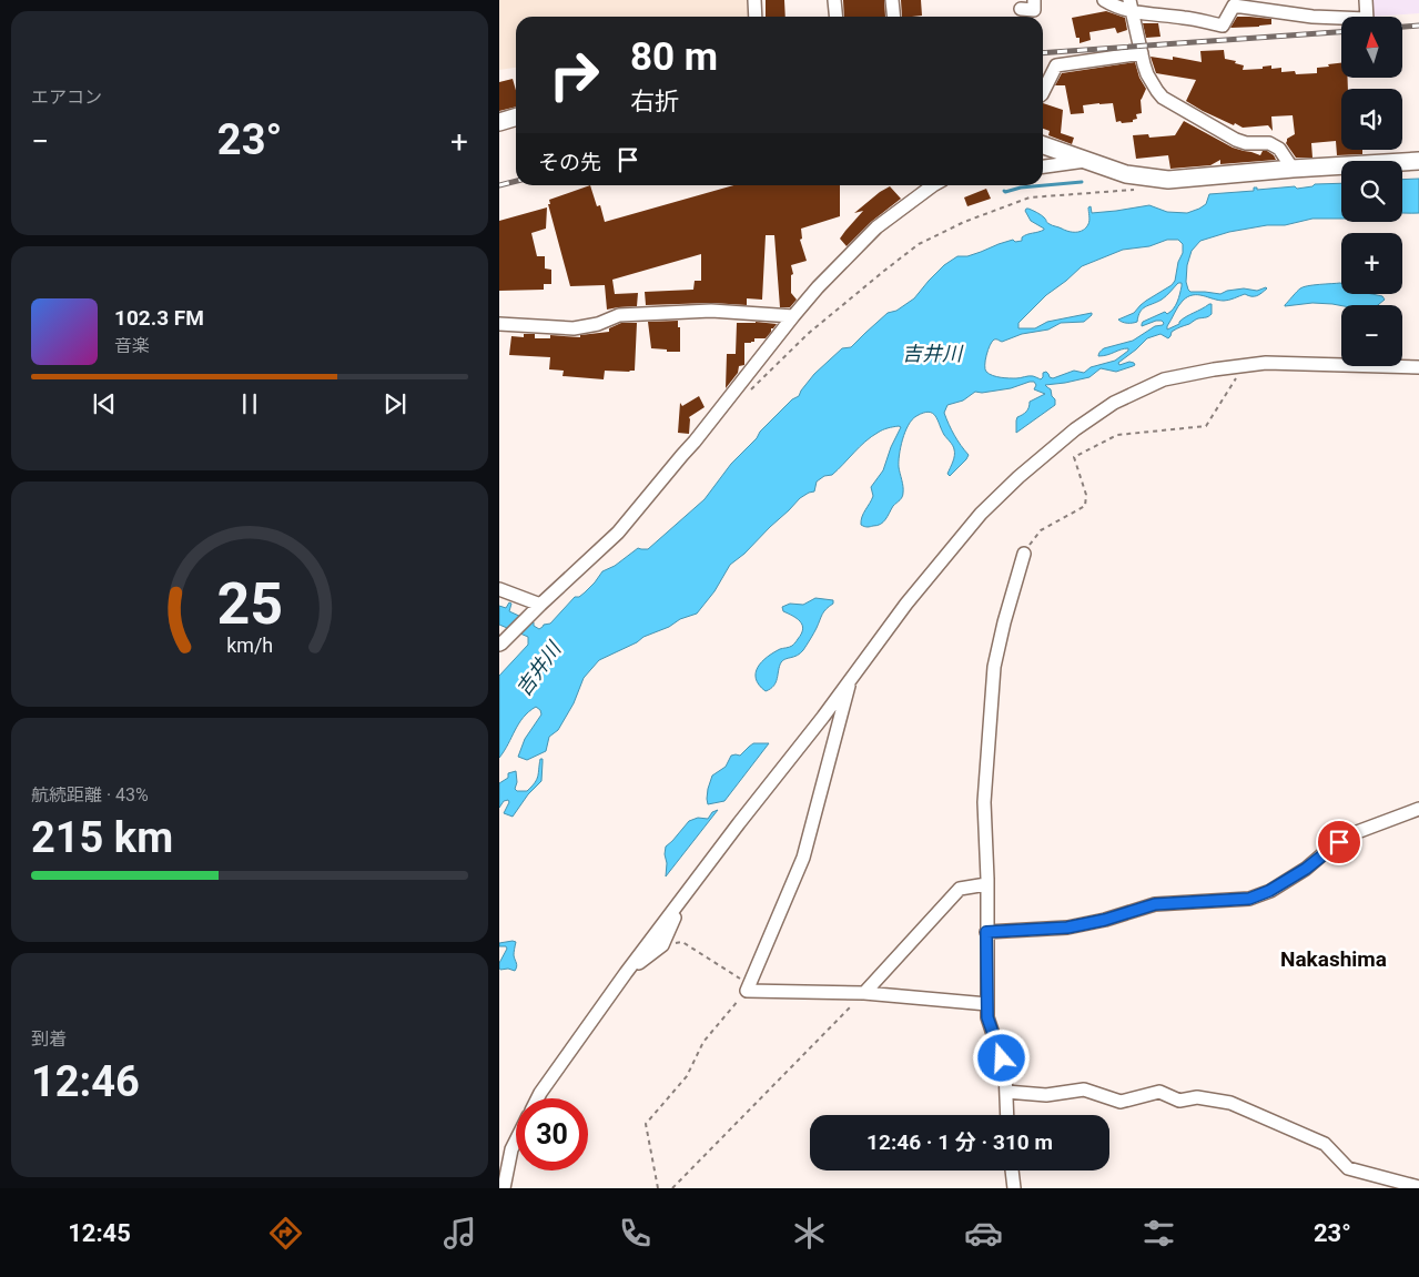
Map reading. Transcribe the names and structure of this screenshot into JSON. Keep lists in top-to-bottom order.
{
  "districts": ["Nakashima"],
  "water": ["吉井川"],
  "north": "top",
  "page": {
    "tile": [
      "エアコン",
      ["航続距離 · 43%", "215 km"],
      ["到着", "12:46"]
    ],
    "map_buttons": ["+", "−"],
    "turn": ["80 m", "右折"],
    "heat": ["−", "23°", "+"],
    "then": "その先",
    "song": ["102.3 FM", "音楽"],
    "limit": "30",
    "trip": "12:46 · 1 分 · 310 m",
    "tabs": ["12:45", "23°"],
    "gauge": ["25", "km/h"]
  }
}
